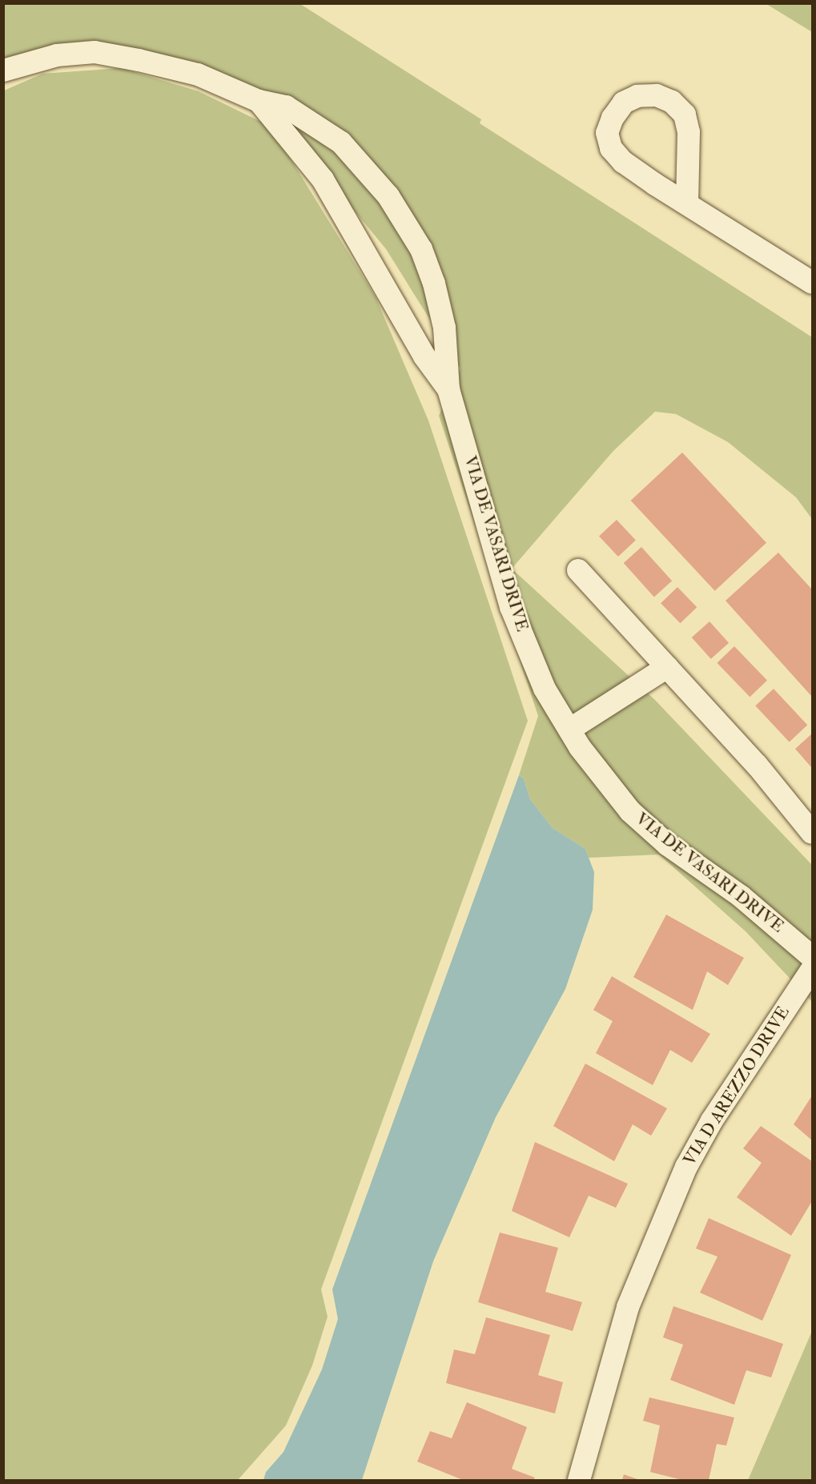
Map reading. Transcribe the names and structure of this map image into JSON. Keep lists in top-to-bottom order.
{
  "streets": {
    "street": ["VIA DE VASARI DRIVE", "VIA D AREZZO DRIVE"]
  }
}
